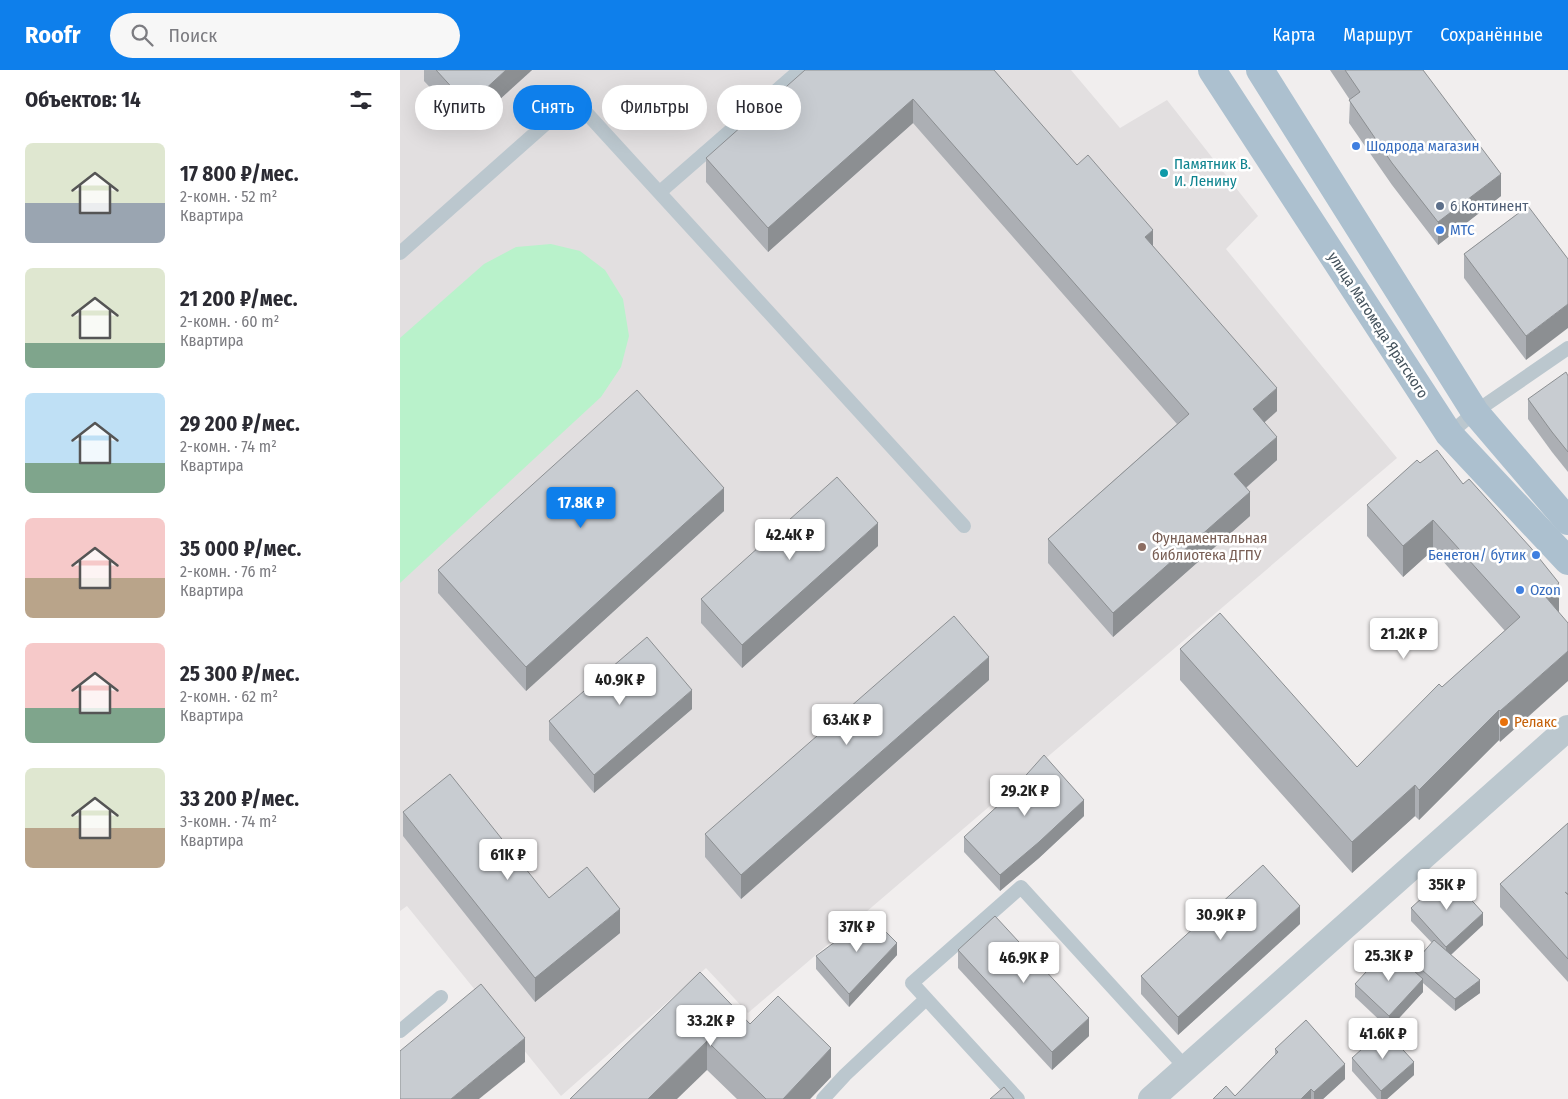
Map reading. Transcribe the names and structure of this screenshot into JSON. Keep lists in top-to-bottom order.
{
  "streets": {
    "main road": ["улица Магомеда Ярагского"]
  },
  "places": [
    "Шодрода магазин",
    "Памятник В. И. Ленину",
    "6 Континент",
    "МТС",
    "Фундаментальная библиотека ДГПУ",
    "Бенетон/ бутик",
    "Ozon",
    "Релакс"
  ],
  "page": {
    "header": "Roofr",
    "search": "Поиск",
    "nav": ["Карта", "Маршрут", "Сохранённые"],
    "heading": "Объектов: 14",
    "chip": [
      "Купить",
      "Снять",
      "Фильтры",
      "Новое"
    ],
    "list": [
      {
        "name": "17 800 ₽/мес.",
        "note": "2-комн. · 52 m² · Квартира"
      },
      {
        "name": "21 200 ₽/мес.",
        "note": "2-комн. · 60 m² · Квартира"
      },
      {
        "name": "29 200 ₽/мес.",
        "note": "2-комн. · 74 m² · Квартира"
      },
      {
        "name": "35 000 ₽/мес.",
        "note": "2-комн. · 76 m² · Квартира"
      },
      {
        "name": "25 300 ₽/мес.",
        "note": "2-комн. · 62 m² · Квартира"
      },
      {
        "name": "33 200 ₽/мес.",
        "note": "3-комн. · 74 m² · Квартира"
      }
    ],
    "price": [
      "17.8K ₽",
      "42.4K ₽",
      "21.2K ₽",
      "40.9K ₽",
      "63.4K ₽",
      "29.2K ₽",
      "61K ₽",
      "35K ₽",
      "30.9K ₽",
      "37K ₽",
      "25.3K ₽",
      "46.9K ₽",
      "33.2K ₽",
      "41.6K ₽"
    ]
  }
}
